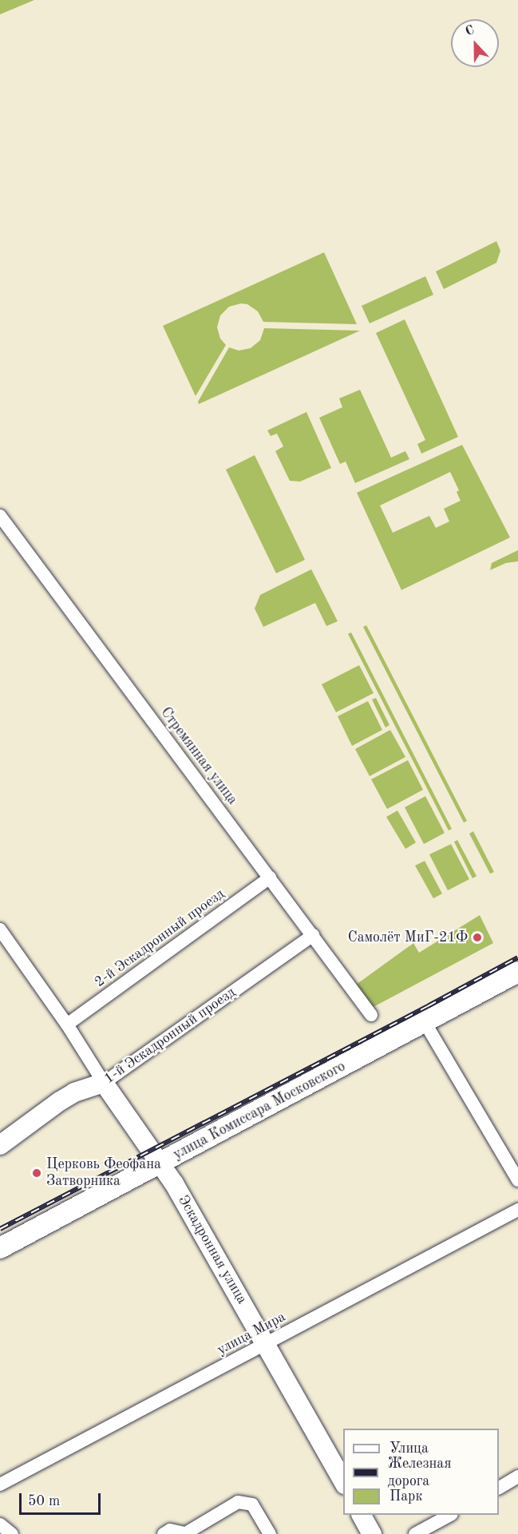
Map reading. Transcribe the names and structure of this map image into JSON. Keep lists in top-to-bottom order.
{
  "streets": {
    "main road": ["улица Комиссара Московского"],
    "street": [
      "Стремянная улица",
      "2-й Эскадронный проезд",
      "1-й Эскадронный проезд",
      "Эскадронная улица",
      "улица Мира"
    ]
  },
  "crossings": [
    ["Стремянная улица", "2-й Эскадронный проезд"],
    ["Стремянная улица", "1-й Эскадронный проезд"],
    ["2-й Эскадронный проезд", "Эскадронная улица"],
    ["1-й Эскадронный проезд", "Эскадронная улица"],
    ["улица Комиссара Московского", "Эскадронная улица"],
    ["Эскадронная улица", "улица Мира"]
  ],
  "places": ["Самолёт МиГ-21Ф", "Церковь Феофана Затворника"],
  "legend": ["Улица", "Железная дорога", "Парк"],
  "scale_bar": "50 m",
  "north": "top"
}
